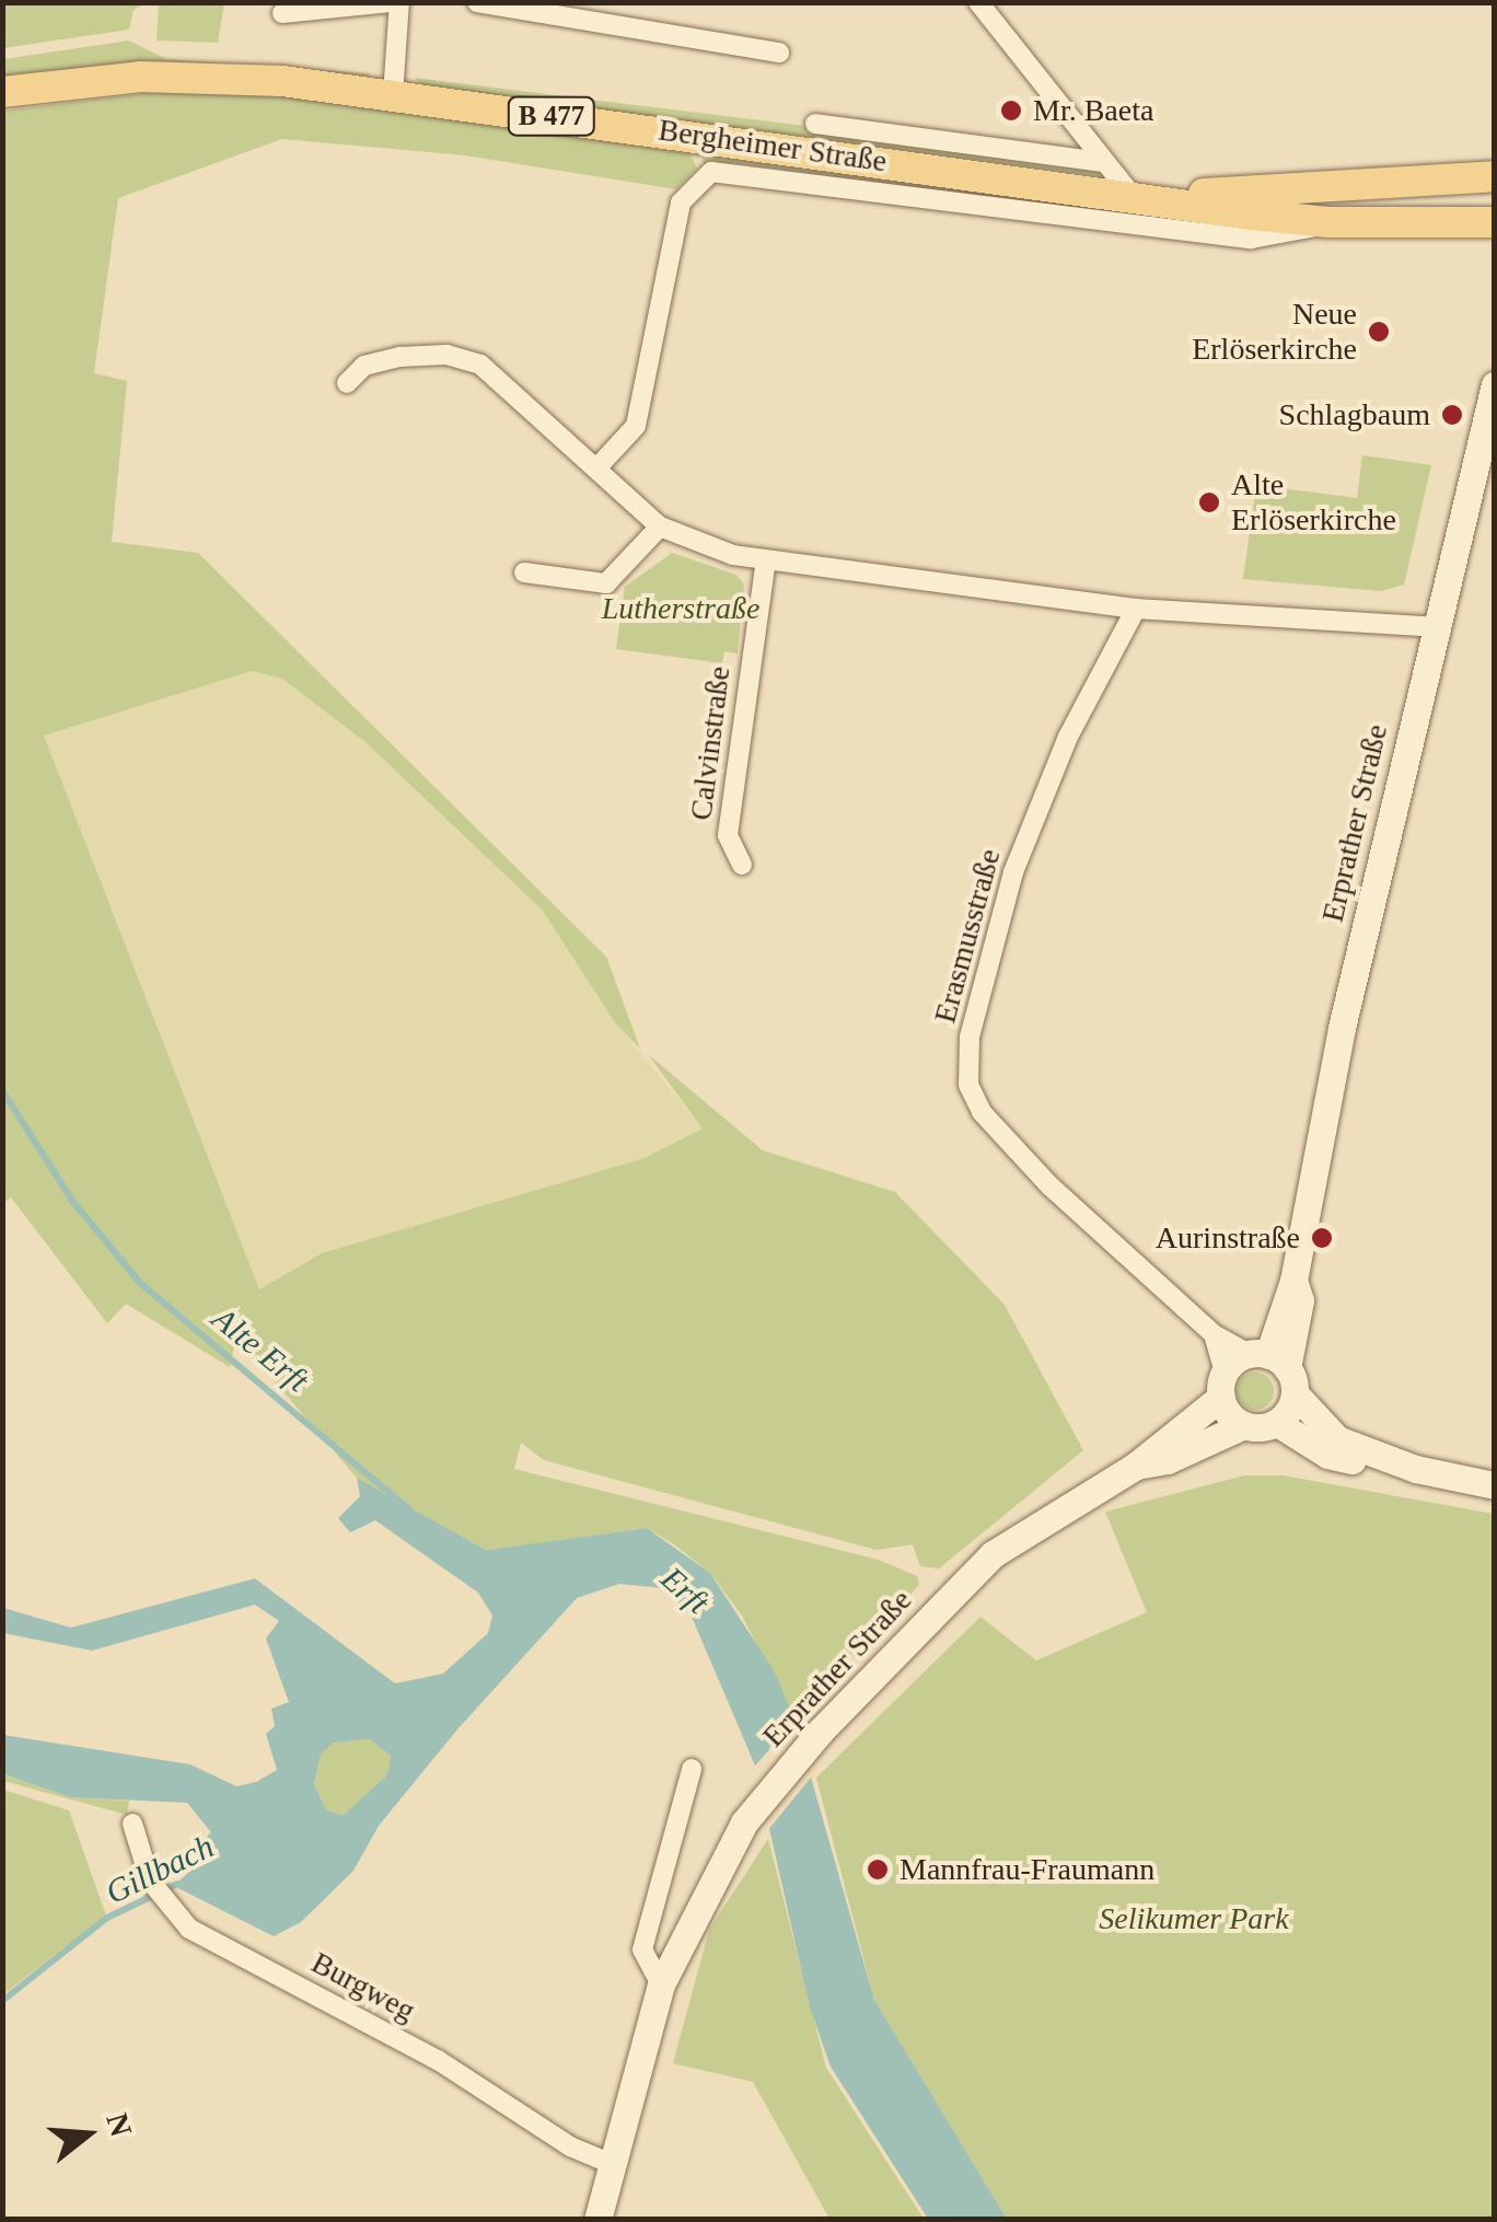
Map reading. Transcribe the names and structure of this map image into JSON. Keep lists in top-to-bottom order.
{
  "streets": {
    "main road": ["B 477", "Bergheimer Straße", "Erprather Straße"],
    "street": ["Calvinstraße", "Erasmusstraße", "Burgweg"]
  },
  "crossings": [
    ["Erprather Straße", "Erasmusstraße"],
    ["Erprather Straße", "Burgweg"]
  ],
  "water": ["Alte Erft", "Erft", "Gillbach"],
  "parks": ["Lutherstraße", "Selikumer Park"],
  "places": [
    "Mr. Baeta",
    "Neue Erlöserkirche",
    "Schlagbaum",
    "Alte Erlöserkirche",
    "Aurinstraße",
    "Mannfrau-Fraumann"
  ],
  "north": "right"
}
